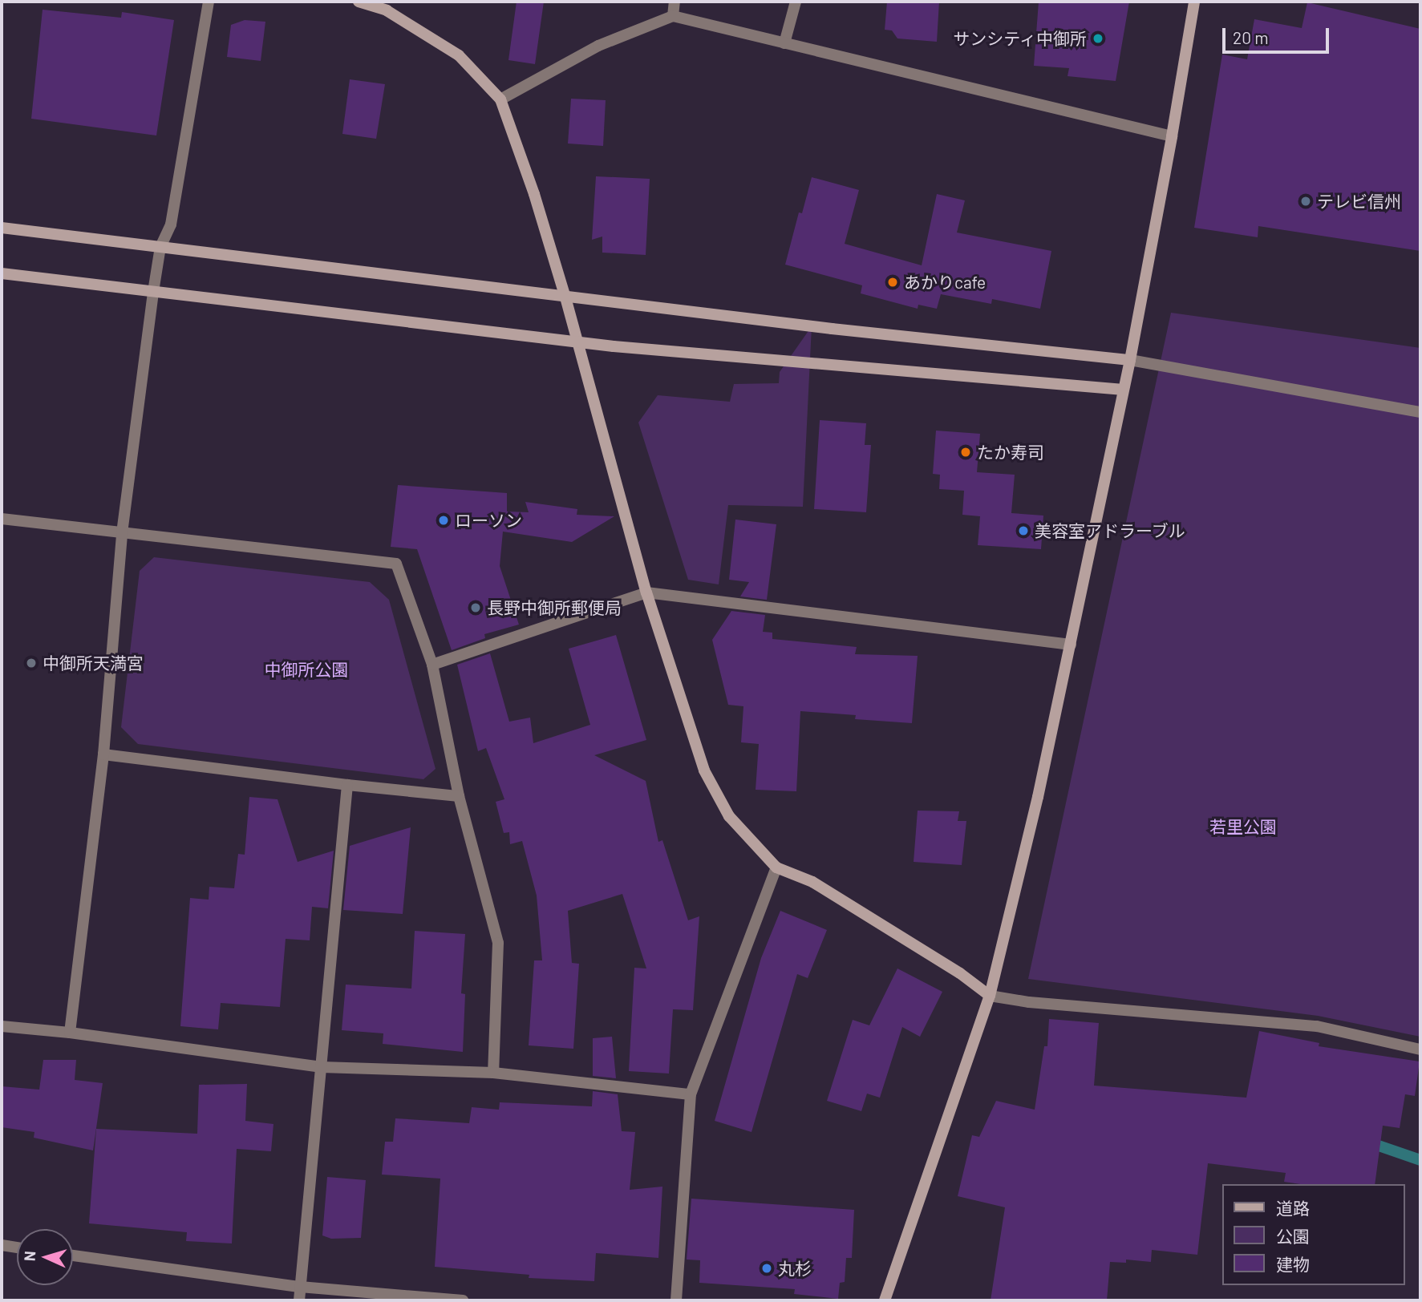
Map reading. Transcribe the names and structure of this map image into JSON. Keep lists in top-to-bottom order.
{
  "parks": ["中御所公園", "若里公園"],
  "places": [
    "サンシティ中御所",
    "テレビ信州",
    "あかりcafe",
    "たか寿司",
    "ローソン",
    "美容室アドラーブル",
    "長野中御所郵便局",
    "中御所天満宮",
    "丸杉"
  ],
  "legend": ["道路", "公園", "建物"],
  "scale_bar": "20 m",
  "north": "left"
}
